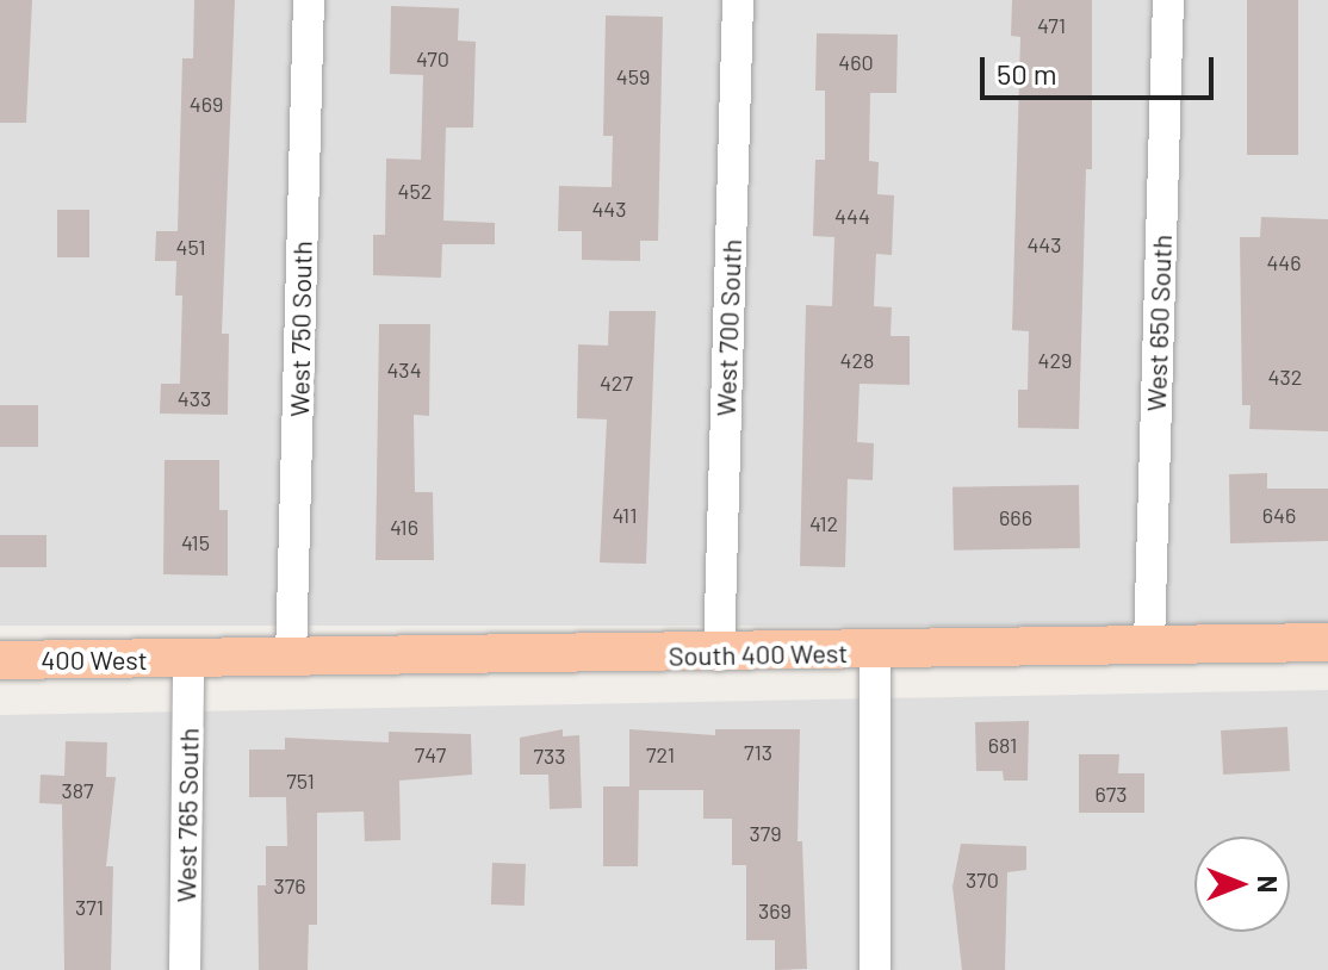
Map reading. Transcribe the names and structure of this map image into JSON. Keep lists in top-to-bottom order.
{
  "streets": {
    "main road": ["South 400 West", "400 West"],
    "street": [
      "West 650 South",
      "West 700 South",
      "West 750 South",
      "West 765 South"
    ]
  },
  "crossings": [
    ["West 650 South", "South 400 West"],
    ["West 700 South", "South 400 West"],
    ["West 750 South", "South 400 West"],
    ["South 400 West", "400 West"],
    ["South 400 West", "West 765 South"],
    ["400 West", "West 765 South"]
  ],
  "house_numbers": [
    "471",
    "470",
    "460",
    "459",
    "469",
    "452",
    "443",
    "444",
    "443",
    "451",
    "446",
    "428",
    "429",
    "434",
    "432",
    "427",
    "433",
    "411",
    "646",
    "666",
    "412",
    "416",
    "415",
    "681",
    "713",
    "747",
    "721",
    "733",
    "751",
    "387",
    "673",
    "379",
    "370",
    "376",
    "371",
    "369"
  ],
  "scale_bar": "50 m",
  "north": "right"
}
